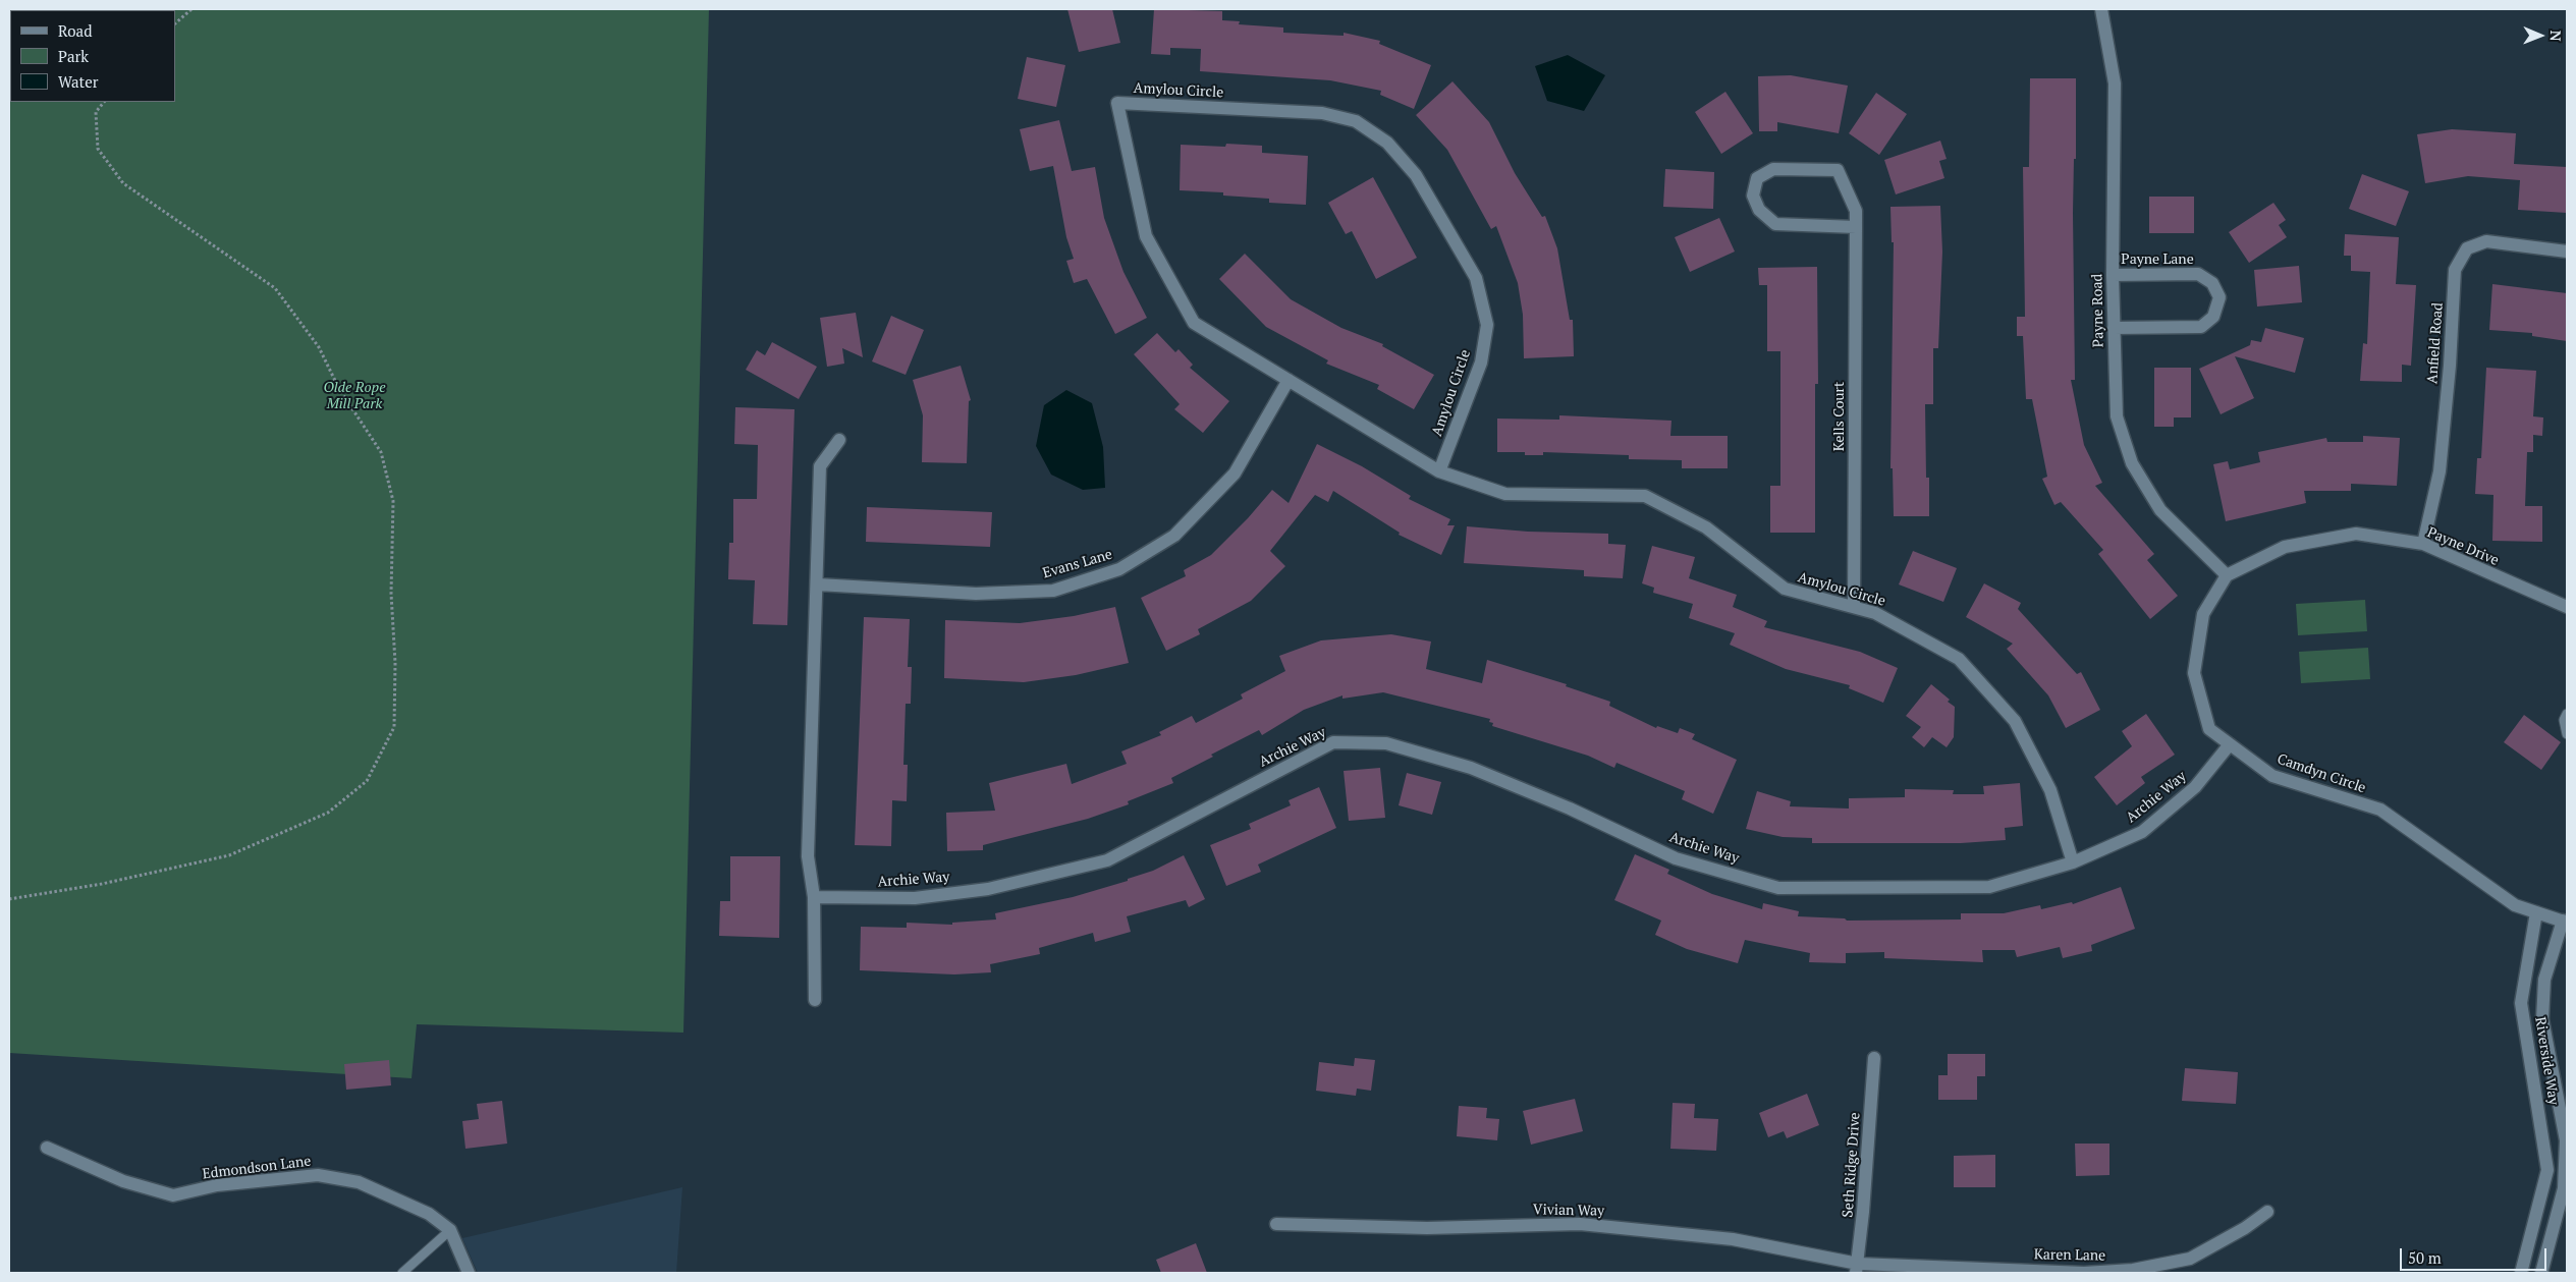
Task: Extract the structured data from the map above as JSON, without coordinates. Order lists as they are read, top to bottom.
{
  "streets": {
    "street": [
      "Amylou Circle",
      "Payne Lane",
      "Payne Road",
      "Anfield Road",
      "Kells Court",
      "Payne Drive",
      "Evans Lane",
      "Archie Way",
      "Camdyn Circle",
      "Riverside Way",
      "Seth Ridge Drive",
      "Edmondson Lane",
      "Vivian Way",
      "Karen Lane"
    ]
  },
  "crossings": [
    ["Amylou Circle", "Kells Court"],
    ["Amylou Circle", "Evans Lane"],
    ["Amylou Circle", "Archie Way"],
    ["Payne Lane", "Payne Road"],
    ["Payne Road", "Payne Drive"],
    ["Payne Road", "Camdyn Circle"],
    ["Anfield Road", "Payne Drive"],
    ["Payne Drive", "Camdyn Circle"],
    ["Archie Way", "Camdyn Circle"],
    ["Camdyn Circle", "Riverside Way"],
    ["Seth Ridge Drive", "Vivian Way"],
    ["Seth Ridge Drive", "Karen Lane"],
    ["Vivian Way", "Karen Lane"]
  ],
  "parks": ["Olde Rope Mill Park"],
  "legend": ["Road", "Park", "Water"],
  "scale_bar": "50 m",
  "north": "right"
}
